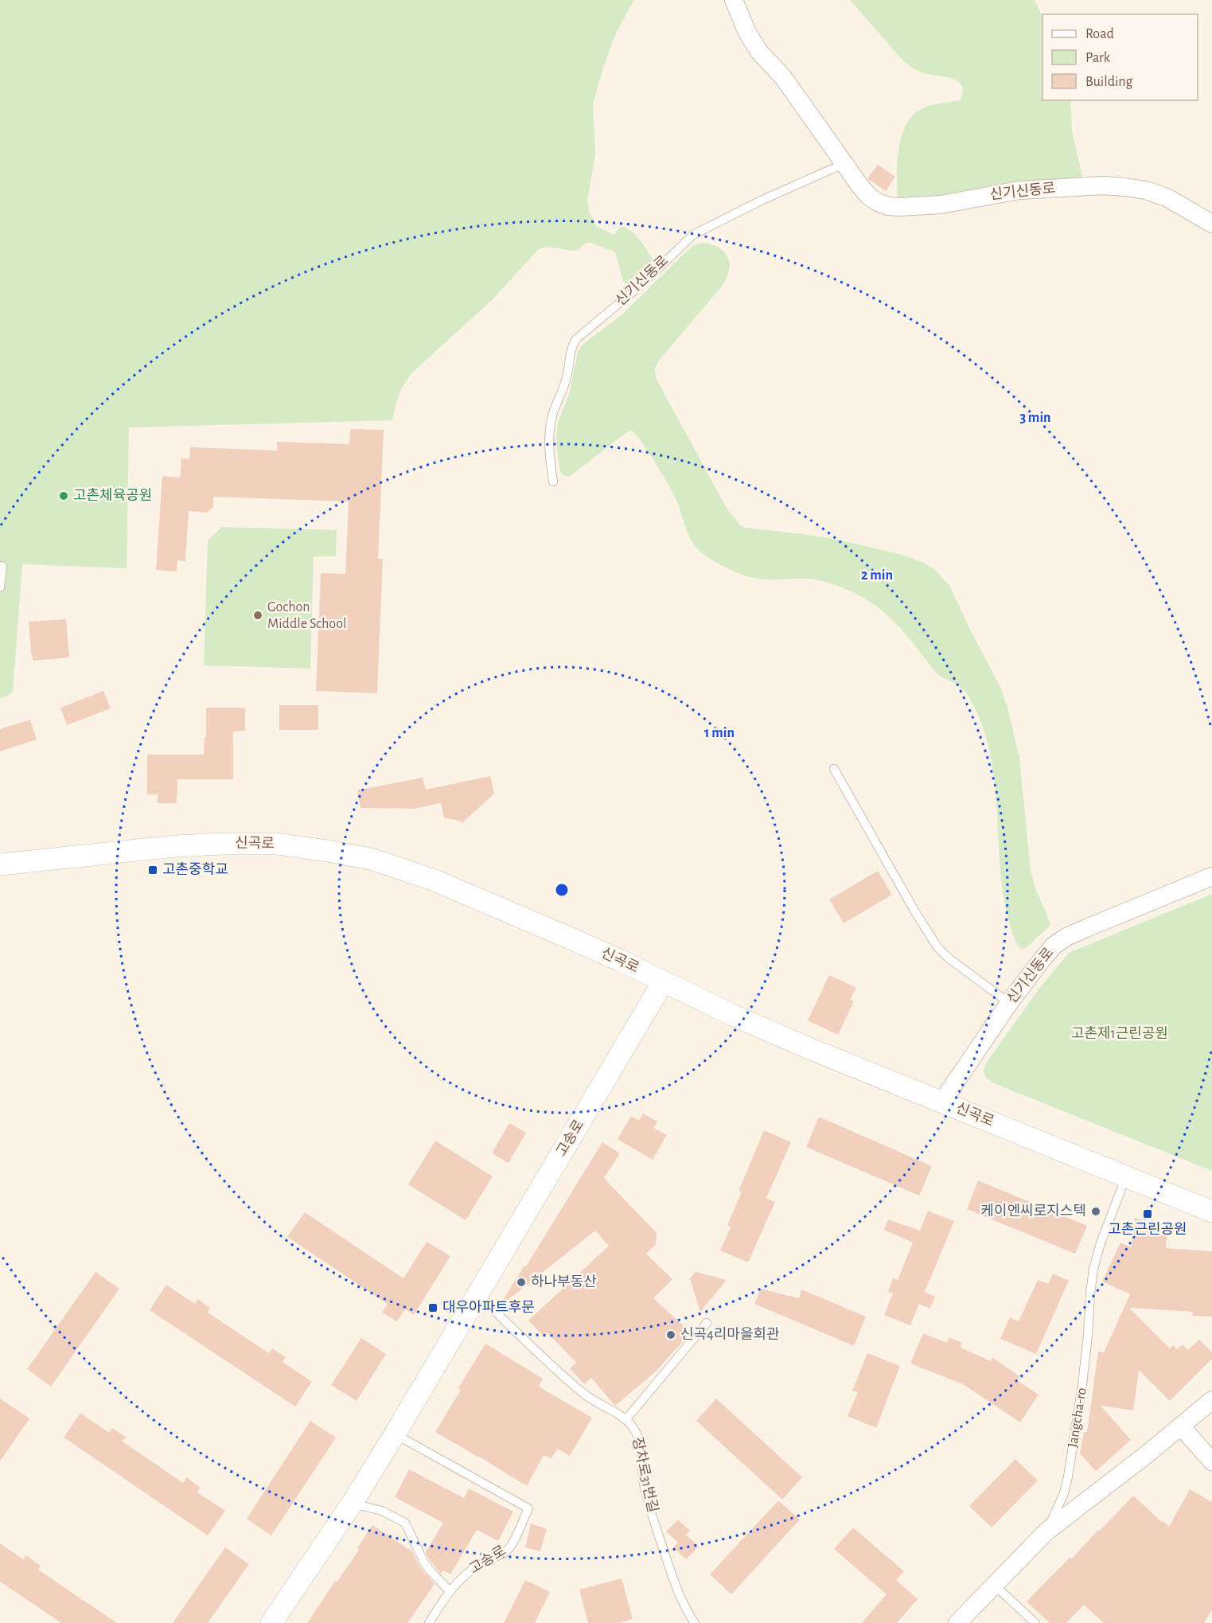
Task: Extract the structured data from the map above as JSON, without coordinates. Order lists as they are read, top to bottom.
{
  "streets": {
    "street": [
      "신기신동로",
      "신곡로",
      "고송로",
      "Jangcha-ro"
    ],
    "lane": ["장차로31번길"]
  },
  "crossings": [
    ["신기신동로", "신곡로"],
    ["신곡로", "고송로"],
    ["신곡로", "Jangcha-ro"]
  ],
  "parks": ["고촌제1근린공원"],
  "places": {
    "other": [
      "고촌체육공원",
      "Gochon Middle School",
      "케이엔씨로지스텍",
      "하나부동산",
      "신곡4리마을회관"
    ],
    "transit": ["고촌중학교", "고촌근린공원", "대우아파트후문"]
  },
  "legend": ["Road", "Park", "Building"],
  "rings": ["3 min", "2 min", "1 min"]
}
